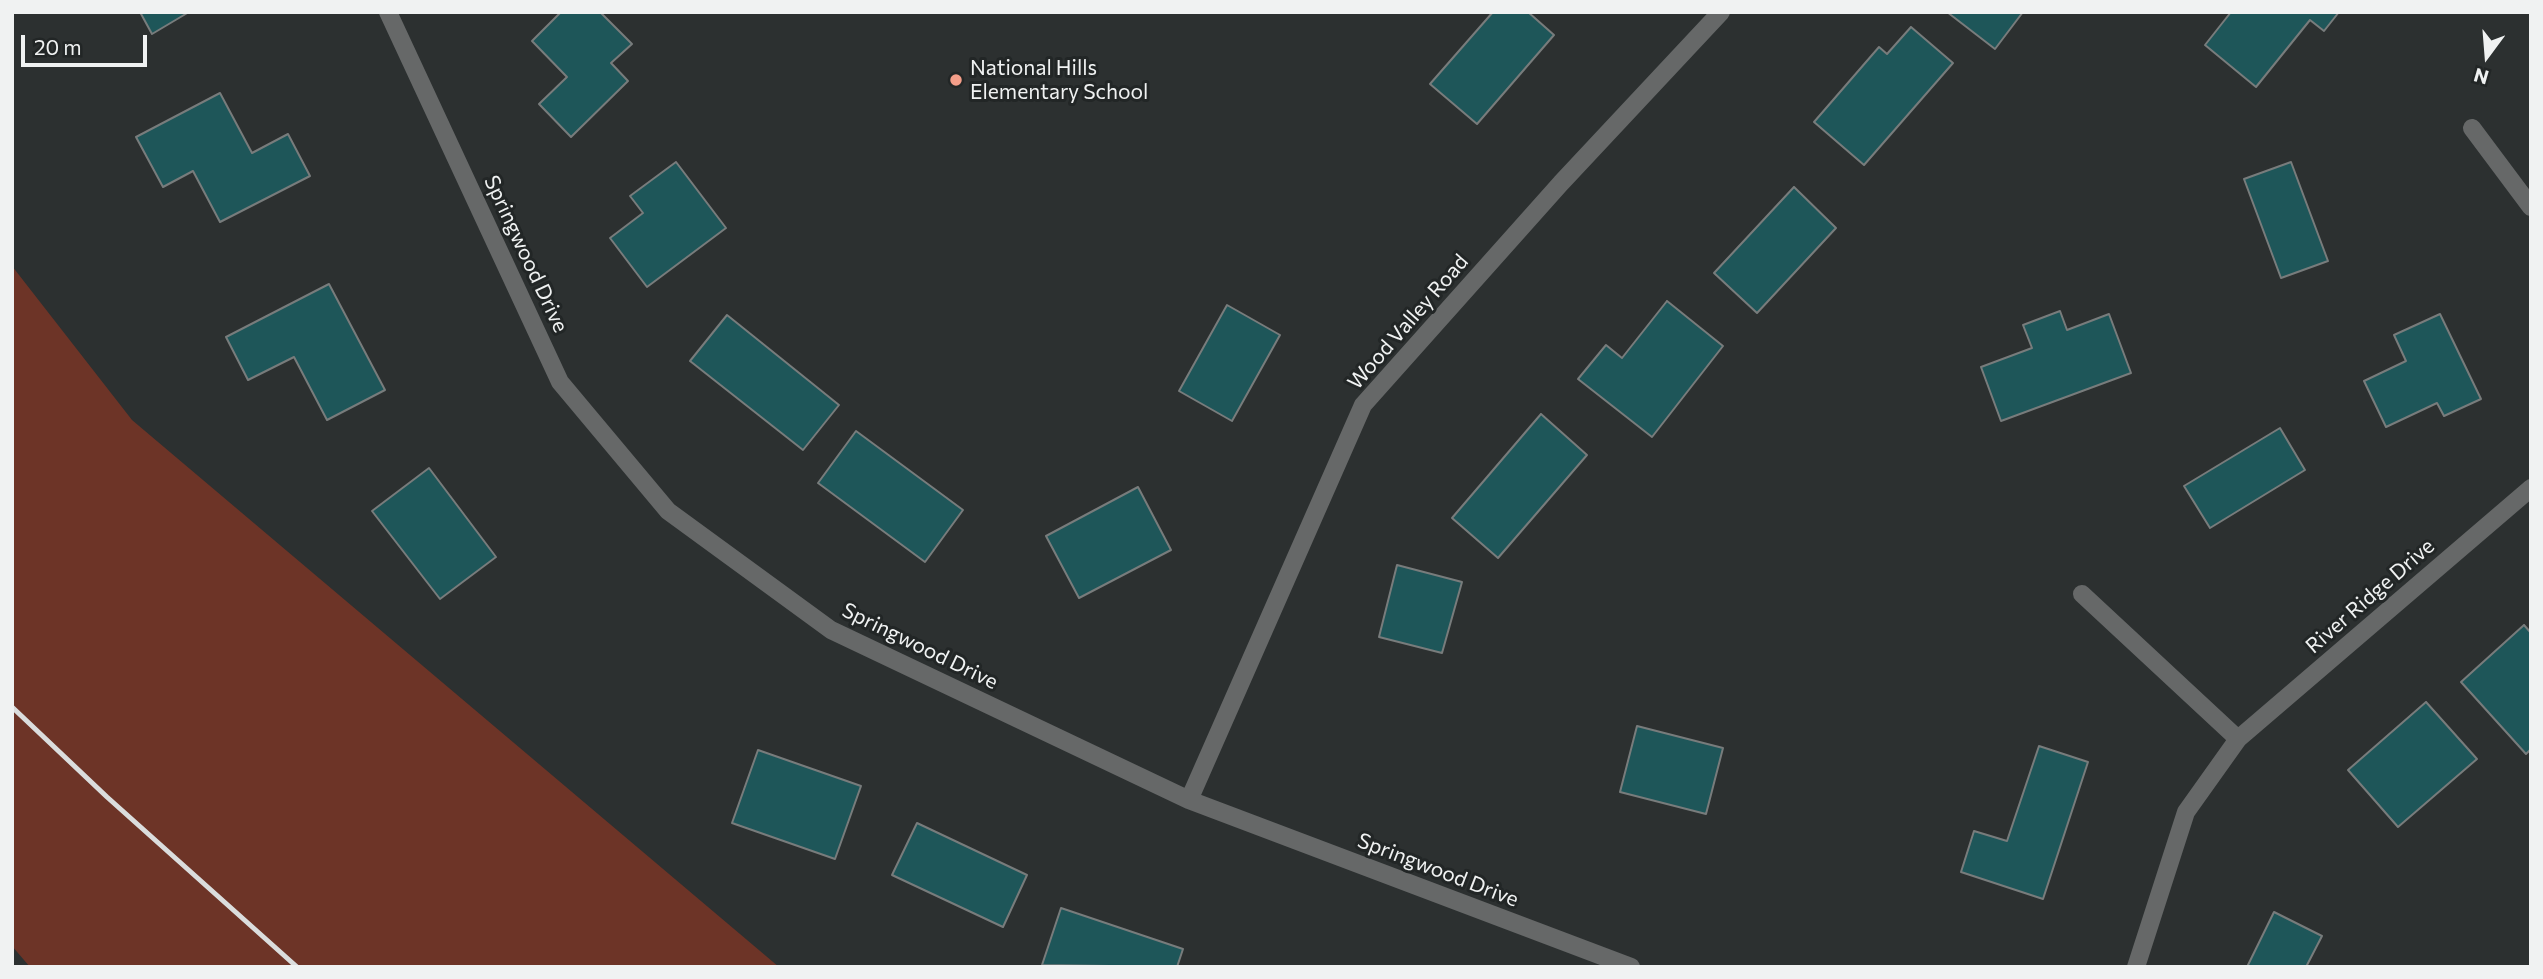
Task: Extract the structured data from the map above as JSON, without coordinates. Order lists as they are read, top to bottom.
{
  "streets": {
    "street": ["Springwood Drive", "Wood Valley Road", "River Ridge Drive"]
  },
  "crossings": [
    ["Springwood Drive", "Wood Valley Road"]
  ],
  "places": ["National Hills Elementary School"],
  "scale_bar": "20 m",
  "north": "bottom"
}
